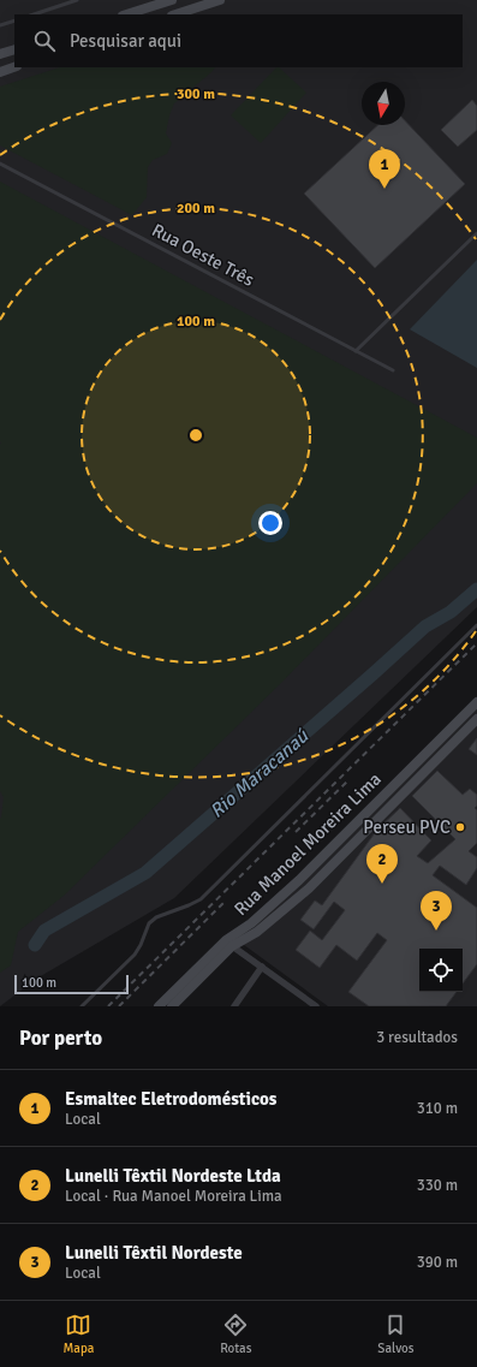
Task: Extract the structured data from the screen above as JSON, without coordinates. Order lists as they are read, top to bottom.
{
  "streets": {
    "street": ["Rua Manoel Moreira Lima"],
    "lane": ["Rua Oeste Três"]
  },
  "water": ["Rio Maracanaú"],
  "places": ["Perseu PVC"],
  "scale_bar": "100 m",
  "north": "bottom",
  "page": {
    "search": "Pesquisar aqui",
    "pins": ["1", "2", "3"],
    "scale": "100 m",
    "heading": ["Por perto", "3 resultados"],
    "list": [
      {
        "mark": "1",
        "name": "Esmaltec Eletrodomésticos",
        "note": "Local",
        "value": "310 m"
      },
      {
        "mark": "2",
        "name": "Lunelli Têxtil Nordeste Ltda",
        "note": "Local · Rua Manoel Moreira Lima",
        "value": "330 m"
      },
      {
        "mark": "3",
        "name": "Lunelli Têxtil Nordeste",
        "note": "Local",
        "value": "390 m"
      }
    ],
    "nav": ["Mapa", "Rotas", "Salvos"]
  },
  "rings": ["300 m", "200 m", "100 m"]
}
